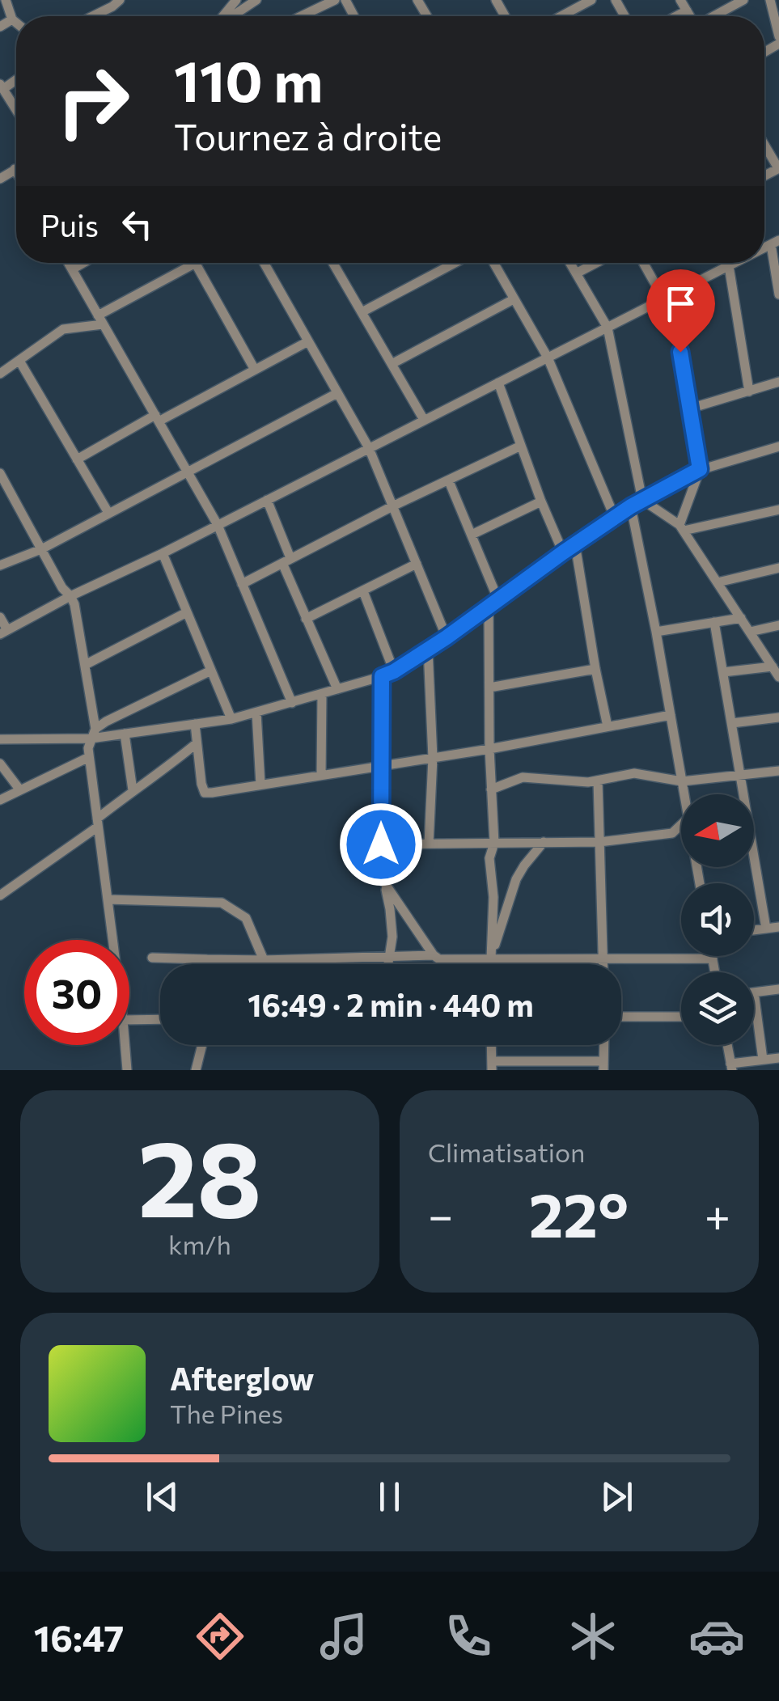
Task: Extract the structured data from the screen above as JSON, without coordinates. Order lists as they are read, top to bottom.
{
  "north": "left",
  "page": {
    "turn": ["110 m", "Tournez à droite"],
    "then": "Puis",
    "limit": "30",
    "trip": "16:49 · 2 min · 440 m",
    "tile": [
      ["28", "km/h"],
      "Climatisation"
    ],
    "heat": ["−", "22°", "+"],
    "song": ["Afterglow", "The Pines"],
    "tabs": "16:47"
  }
}
